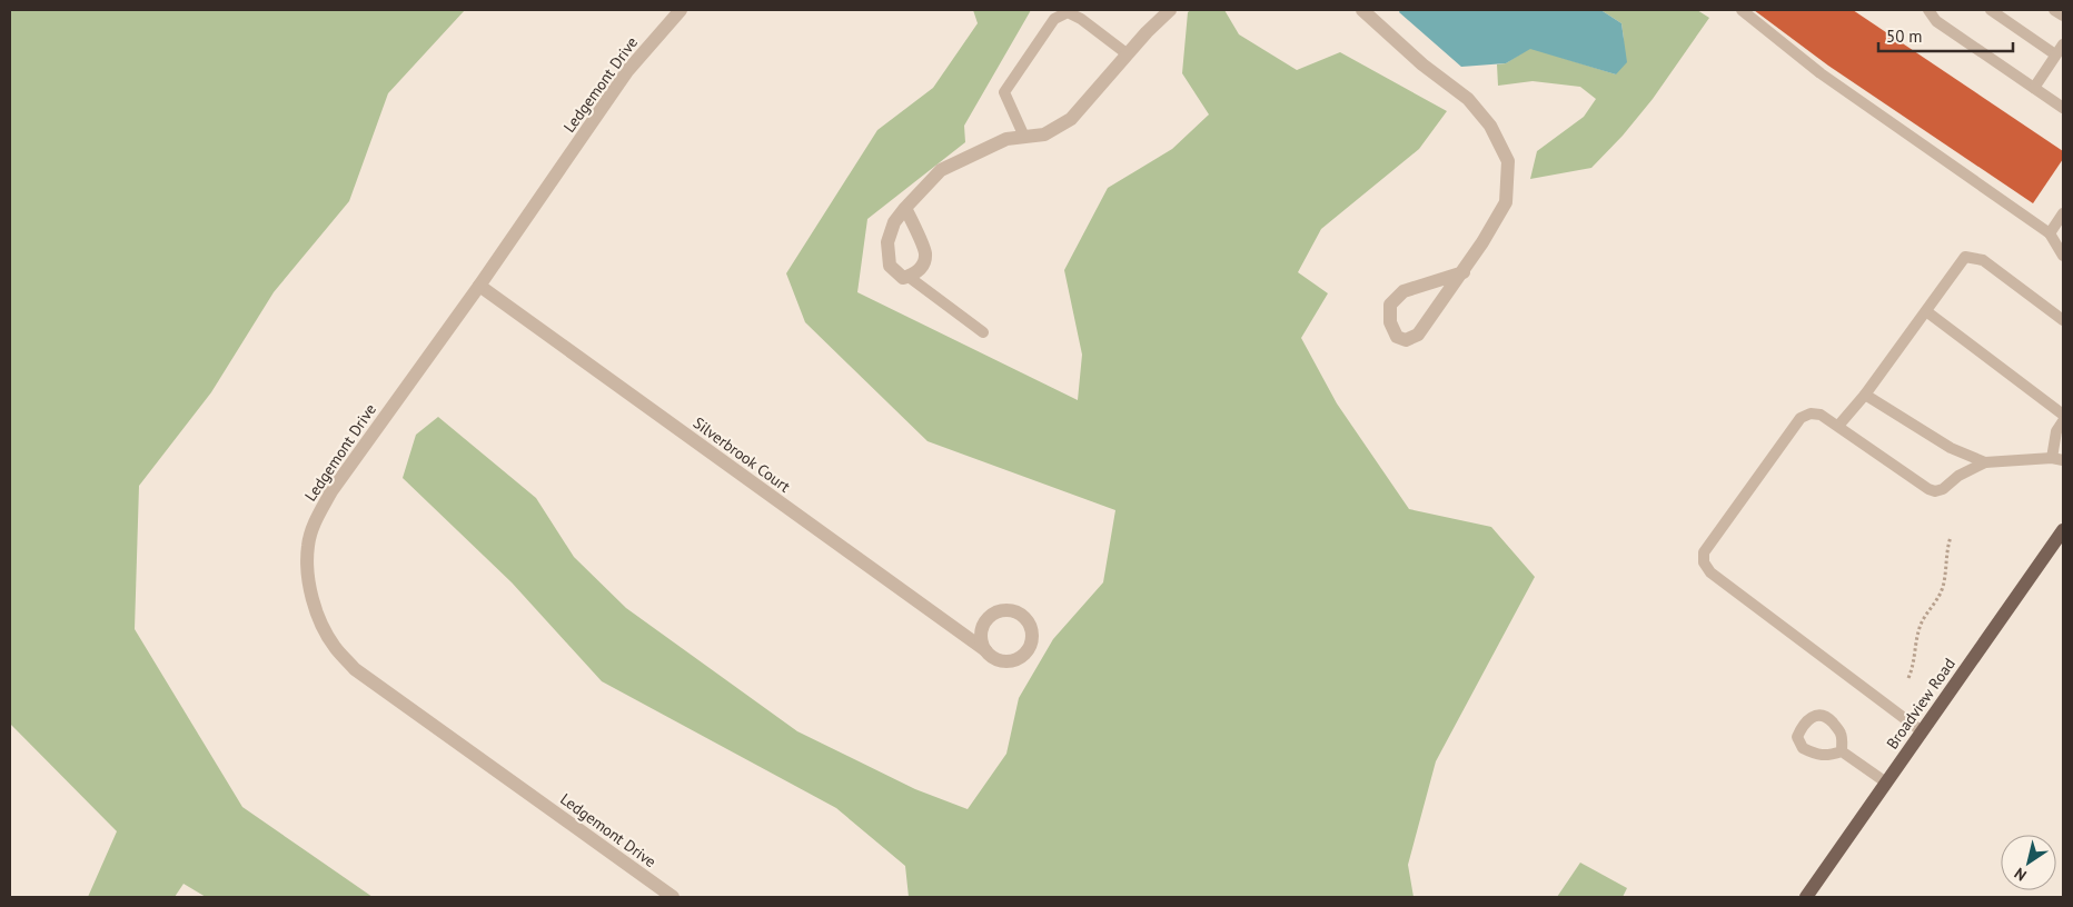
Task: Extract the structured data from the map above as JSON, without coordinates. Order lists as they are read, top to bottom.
{
  "streets": {
    "main road": ["Broadview Road"],
    "street": ["Ledgemont Drive", "Silverbrook Court"]
  },
  "crossings": [
    ["Ledgemont Drive", "Silverbrook Court"]
  ],
  "scale_bar": "50 m",
  "north": "bottom left"
}
